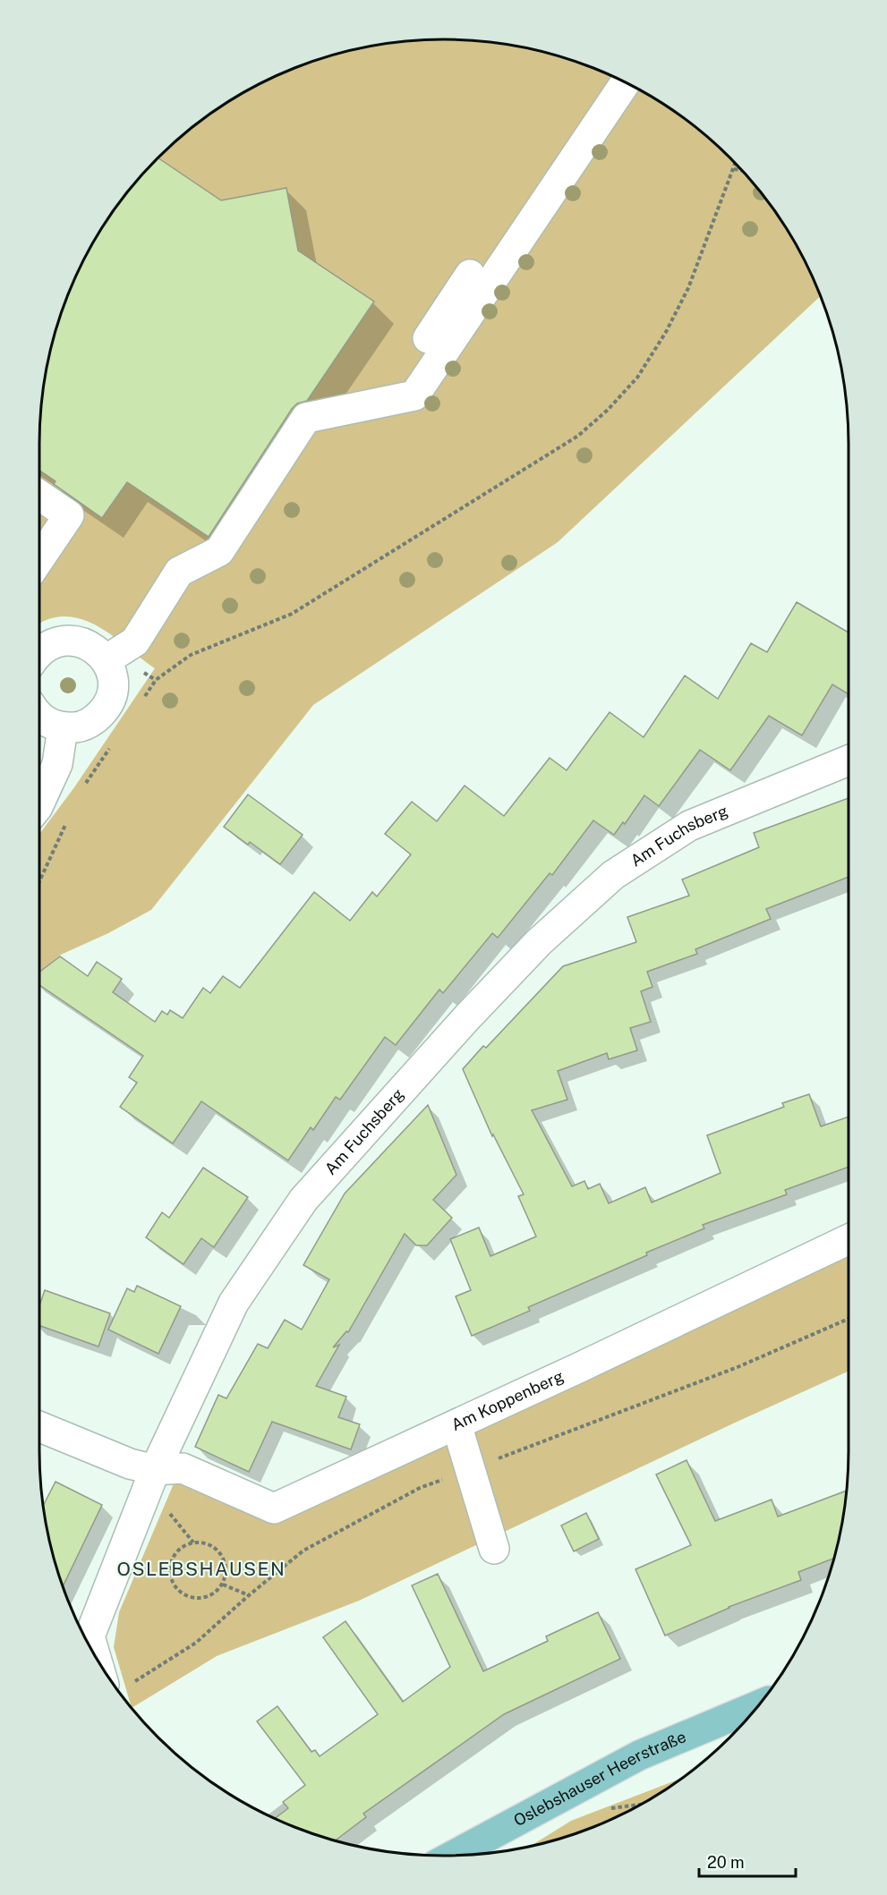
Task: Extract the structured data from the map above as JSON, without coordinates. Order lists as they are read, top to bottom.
{
  "streets": {
    "main road": ["Oslebshauser Heerstraße"],
    "street": ["Am Fuchsberg", "Am Koppenberg"]
  },
  "crossings": [
    ["Am Fuchsberg", "Am Koppenberg"]
  ],
  "districts": ["OSLEBSHAUSEN"],
  "scale_bar": "20 m"
}
